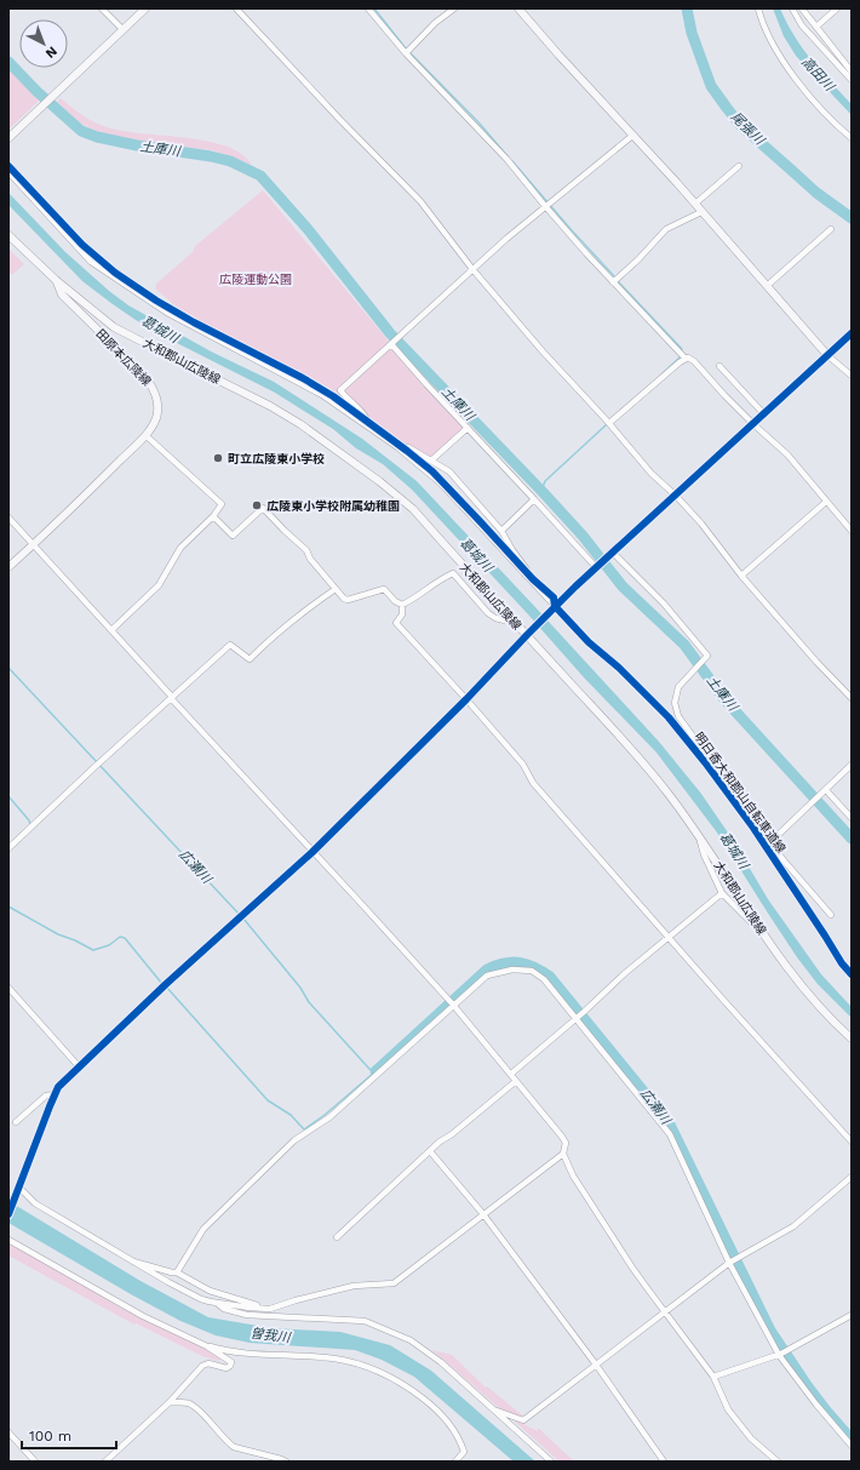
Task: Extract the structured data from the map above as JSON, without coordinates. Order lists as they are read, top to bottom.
{
  "streets": {
    "main road": ["田原本広陵線", "大和郡山広陵線"],
    "cycle path": ["明日香大和郡山自転車道線"]
  },
  "crossings": [
    ["田原本広陵線", "大和郡山広陵線"]
  ],
  "water": [
    "高田川",
    "尾張川",
    "土庫川",
    "葛城川",
    "広瀬川",
    "曽我川"
  ],
  "parks": ["広陵運動公園"],
  "places": ["町立広陵東小学校", "広陵東小学校附属幼稚園"],
  "scale_bar": "100 m",
  "north": "bottom right"
}
